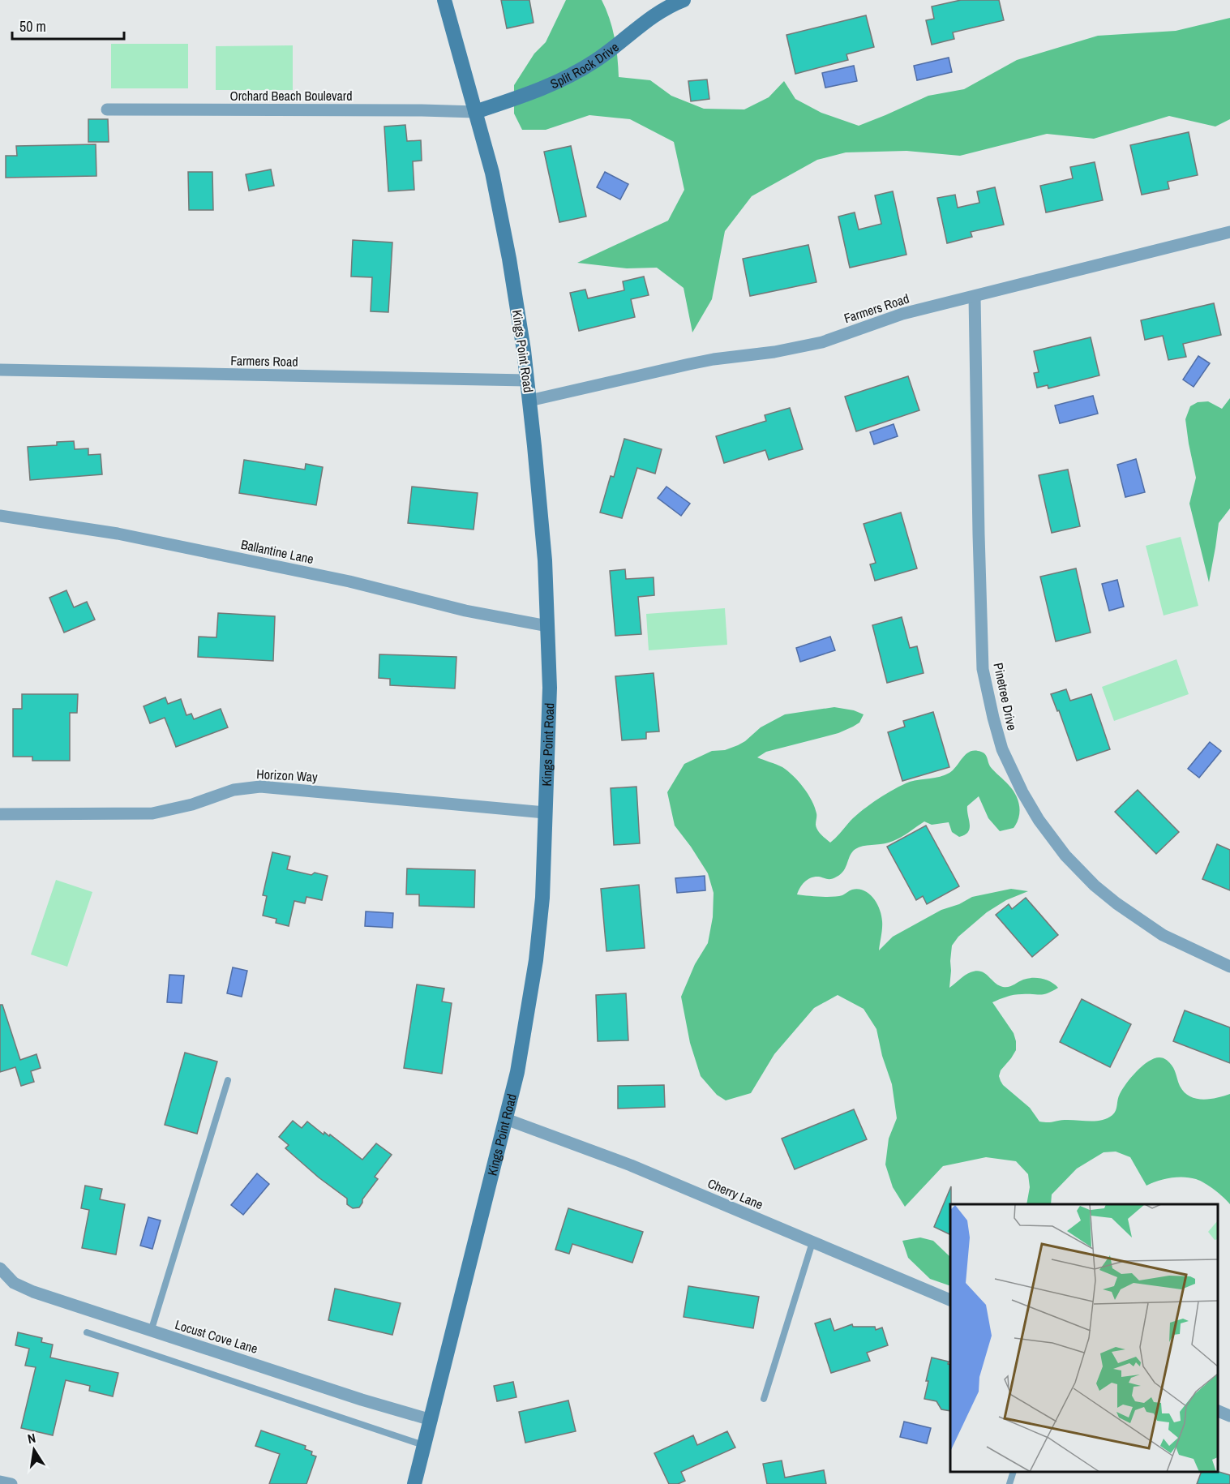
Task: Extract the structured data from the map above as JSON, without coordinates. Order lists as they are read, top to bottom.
{
  "streets": {
    "main road": ["Split Rock Drive", "Kings Point Road"],
    "street": [
      "Orchard Beach Boulevard",
      "Farmers Road",
      "Ballantine Lane",
      "Pinetree Drive",
      "Horizon Way",
      "Cherry Lane",
      "Locust Cove Lane"
    ]
  },
  "crossings": [
    ["Split Rock Drive", "Orchard Beach Boulevard"],
    ["Split Rock Drive", "Kings Point Road"],
    ["Orchard Beach Boulevard", "Kings Point Road"],
    ["Farmers Road", "Kings Point Road"],
    ["Farmers Road", "Pinetree Drive"],
    ["Kings Point Road", "Ballantine Lane"],
    ["Kings Point Road", "Horizon Way"],
    ["Kings Point Road", "Cherry Lane"],
    ["Kings Point Road", "Locust Cove Lane"]
  ],
  "scale_bar": "50 m",
  "north": "top"
}
